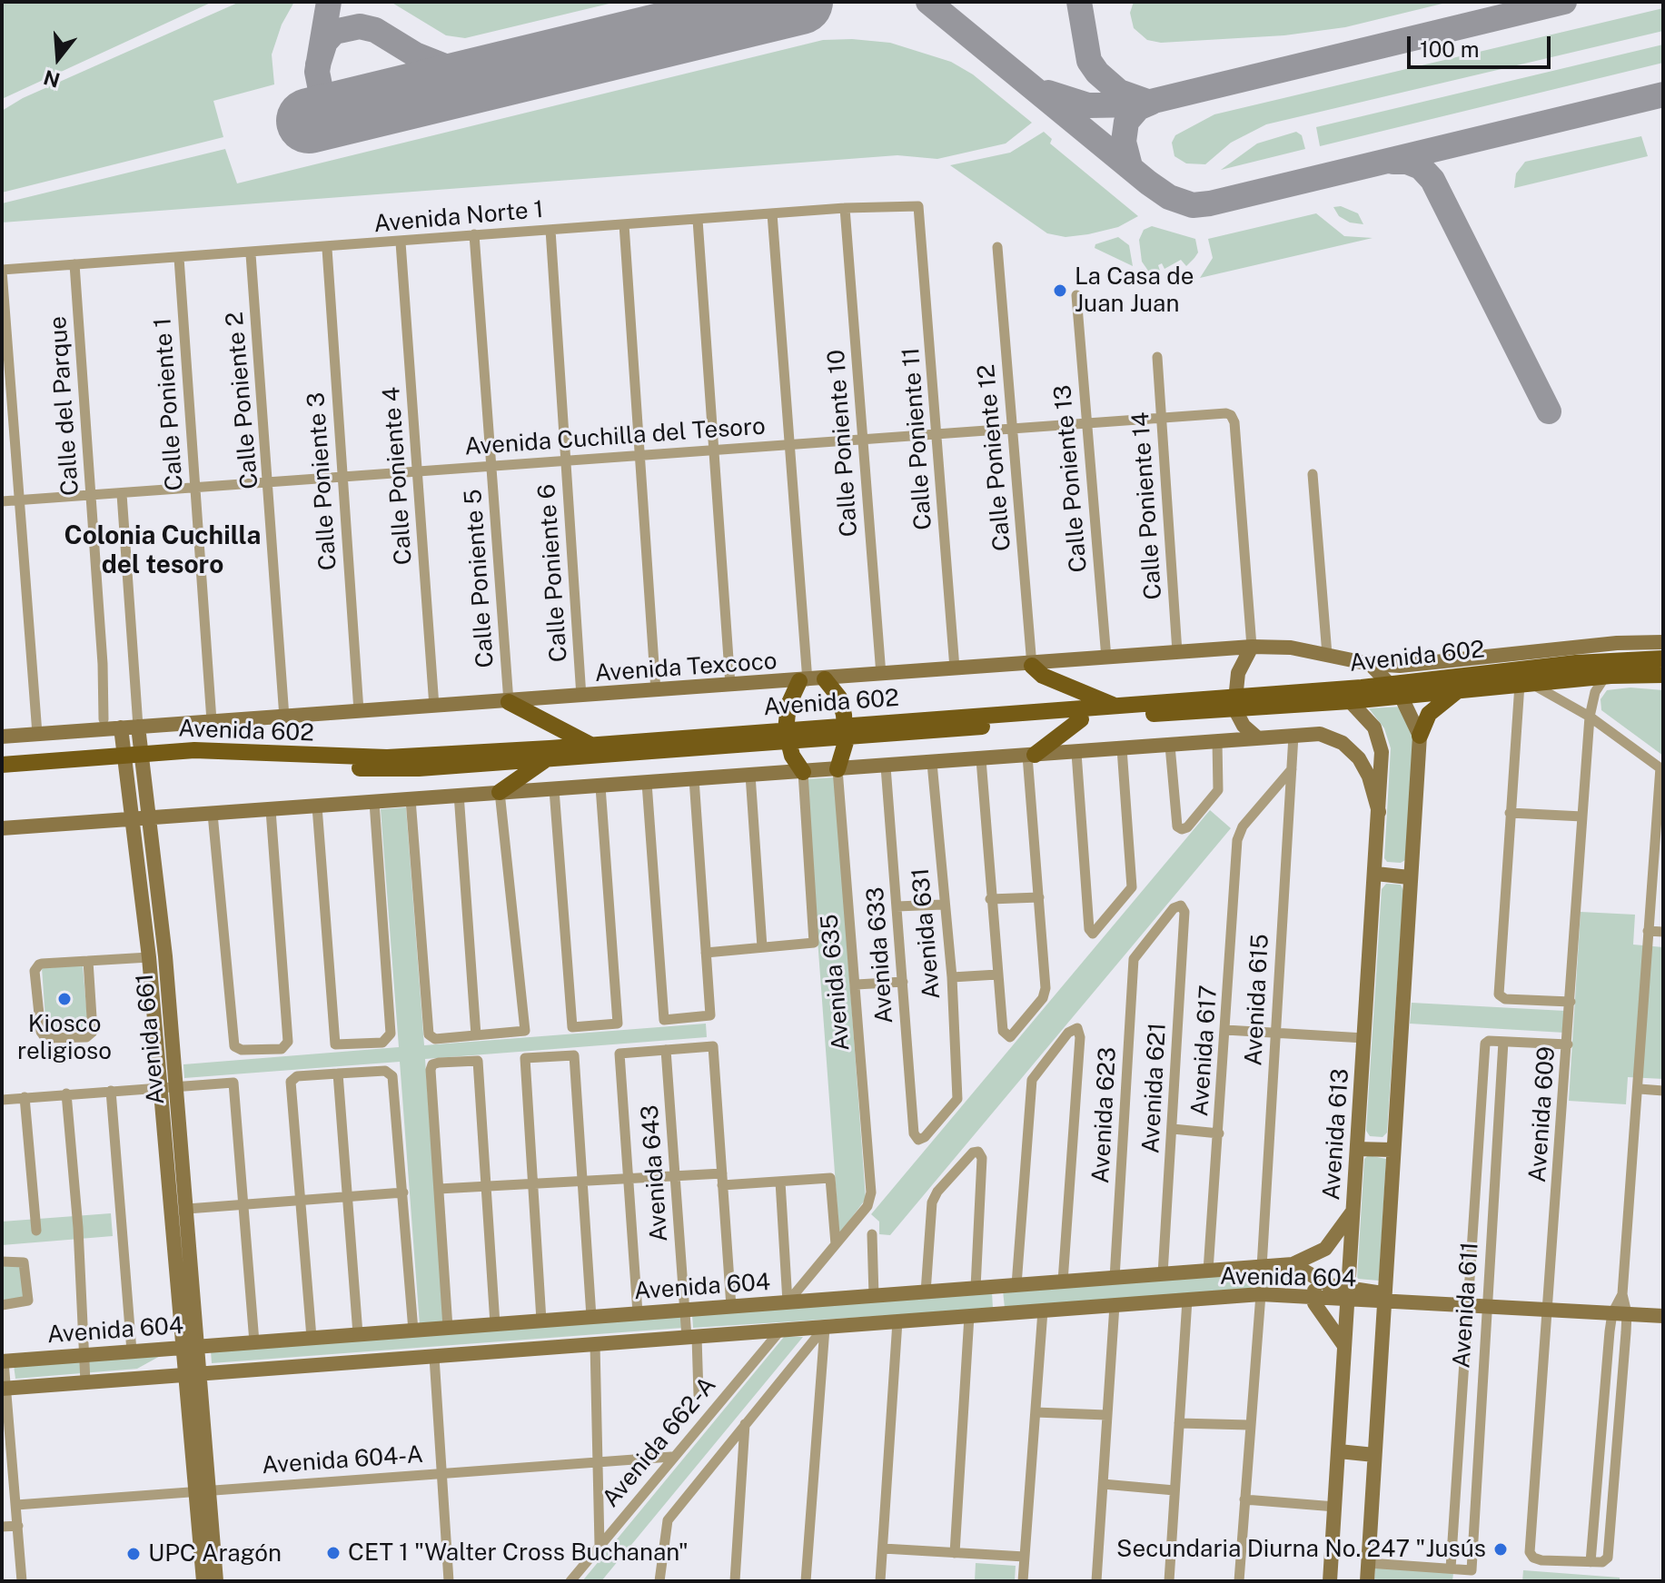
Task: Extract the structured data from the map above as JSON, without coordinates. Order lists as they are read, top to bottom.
{
  "streets": {
    "main road": ["Avenida 602"],
    "street": [
      "Avenida Norte 1",
      "Calle Poniente 2",
      "Calle Poniente 1",
      "Calle del Parque",
      "Avenida Cuchilla del Tesoro",
      "Calle Poniente 11",
      "Calle Poniente 10",
      "Calle Poniente 12",
      "Calle Poniente 4",
      "Calle Poniente 13",
      "Calle Poniente 3",
      "Calle Poniente 14",
      "Calle Poniente 6",
      "Calle Poniente 5",
      "Avenida Texcoco",
      "Avenida 631",
      "Avenida 633",
      "Avenida 635",
      "Avenida 615",
      "Avenida 661",
      "Avenida 617",
      "Avenida 621",
      "Avenida 609",
      "Avenida 623",
      "Avenida 613",
      "Avenida 643",
      "Avenida 604",
      "Avenida 611",
      "Avenida 662-A",
      "Avenida 604-A"
    ]
  },
  "crossings": [
    ["Avenida Norte 1", "Calle Poniente 2"],
    ["Avenida Norte 1", "Calle Poniente 1"],
    ["Avenida Norte 1", "Calle del Parque"],
    ["Avenida Norte 1", "Calle Poniente 11"],
    ["Avenida Norte 1", "Calle Poniente 10"],
    ["Avenida Norte 1", "Calle Poniente 4"],
    ["Avenida Norte 1", "Calle Poniente 3"],
    ["Avenida Norte 1", "Calle Poniente 6"],
    ["Avenida Norte 1", "Calle Poniente 5"],
    ["Calle Poniente 2", "Avenida Cuchilla del Tesoro"],
    ["Calle Poniente 2", "Avenida Texcoco"],
    ["Calle Poniente 1", "Avenida Cuchilla del Tesoro"],
    ["Calle Poniente 1", "Avenida Texcoco"],
    ["Calle del Parque", "Avenida Cuchilla del Tesoro"],
    ["Avenida Cuchilla del Tesoro", "Calle Poniente 11"],
    ["Avenida Cuchilla del Tesoro", "Calle Poniente 10"],
    ["Avenida Cuchilla del Tesoro", "Calle Poniente 12"],
    ["Avenida Cuchilla del Tesoro", "Calle Poniente 4"],
    ["Avenida Cuchilla del Tesoro", "Calle Poniente 13"],
    ["Avenida Cuchilla del Tesoro", "Calle Poniente 3"],
    ["Avenida Cuchilla del Tesoro", "Calle Poniente 14"],
    ["Avenida Cuchilla del Tesoro", "Calle Poniente 6"],
    ["Avenida Cuchilla del Tesoro", "Calle Poniente 5"],
    ["Avenida Cuchilla del Tesoro", "Avenida Texcoco"],
    ["Avenida Cuchilla del Tesoro", "Avenida 661"],
    ["Calle Poniente 11", "Avenida Texcoco"],
    ["Calle Poniente 10", "Avenida Texcoco"],
    ["Calle Poniente 12", "Avenida Texcoco"],
    ["Calle Poniente 4", "Avenida Texcoco"],
    ["Calle Poniente 13", "Avenida Texcoco"],
    ["Calle Poniente 3", "Avenida Texcoco"],
    ["Calle Poniente 14", "Avenida Texcoco"],
    ["Calle Poniente 6", "Avenida Texcoco"],
    ["Calle Poniente 5", "Avenida Texcoco"],
    ["Avenida 602", "Avenida 661"],
    ["Avenida 602", "Avenida 609"],
    ["Avenida 602", "Avenida 613"],
    ["Avenida Texcoco", "Avenida 661"],
    ["Avenida 631", "Avenida 633"],
    ["Avenida 615", "Avenida 617"],
    ["Avenida 615", "Avenida 604"],
    ["Avenida 661", "Avenida 604"],
    ["Avenida 661", "Avenida 604-A"],
    ["Avenida 617", "Avenida 604"],
    ["Avenida 621", "Avenida 623"],
    ["Avenida 621", "Avenida 604"],
    ["Avenida 609", "Avenida 604"],
    ["Avenida 623", "Avenida 604"],
    ["Avenida 613", "Avenida 604"],
    ["Avenida 643", "Avenida 604"],
    ["Avenida 604", "Avenida 611"],
    ["Avenida 604", "Avenida 662-A"],
    ["Avenida 662-A", "Avenida 604-A"]
  ],
  "districts": ["Colonia Cuchilla del tesoro"],
  "places": [
    "La Casa de Juan Juan",
    "Kiosco religioso",
    "Secundaria Diurna No. 247 \"Jusús",
    "CET 1 \"Walter Cross Buchanan\"",
    "UPC Aragón"
  ],
  "scale_bar": "100 m",
  "north": "bottom"
}
